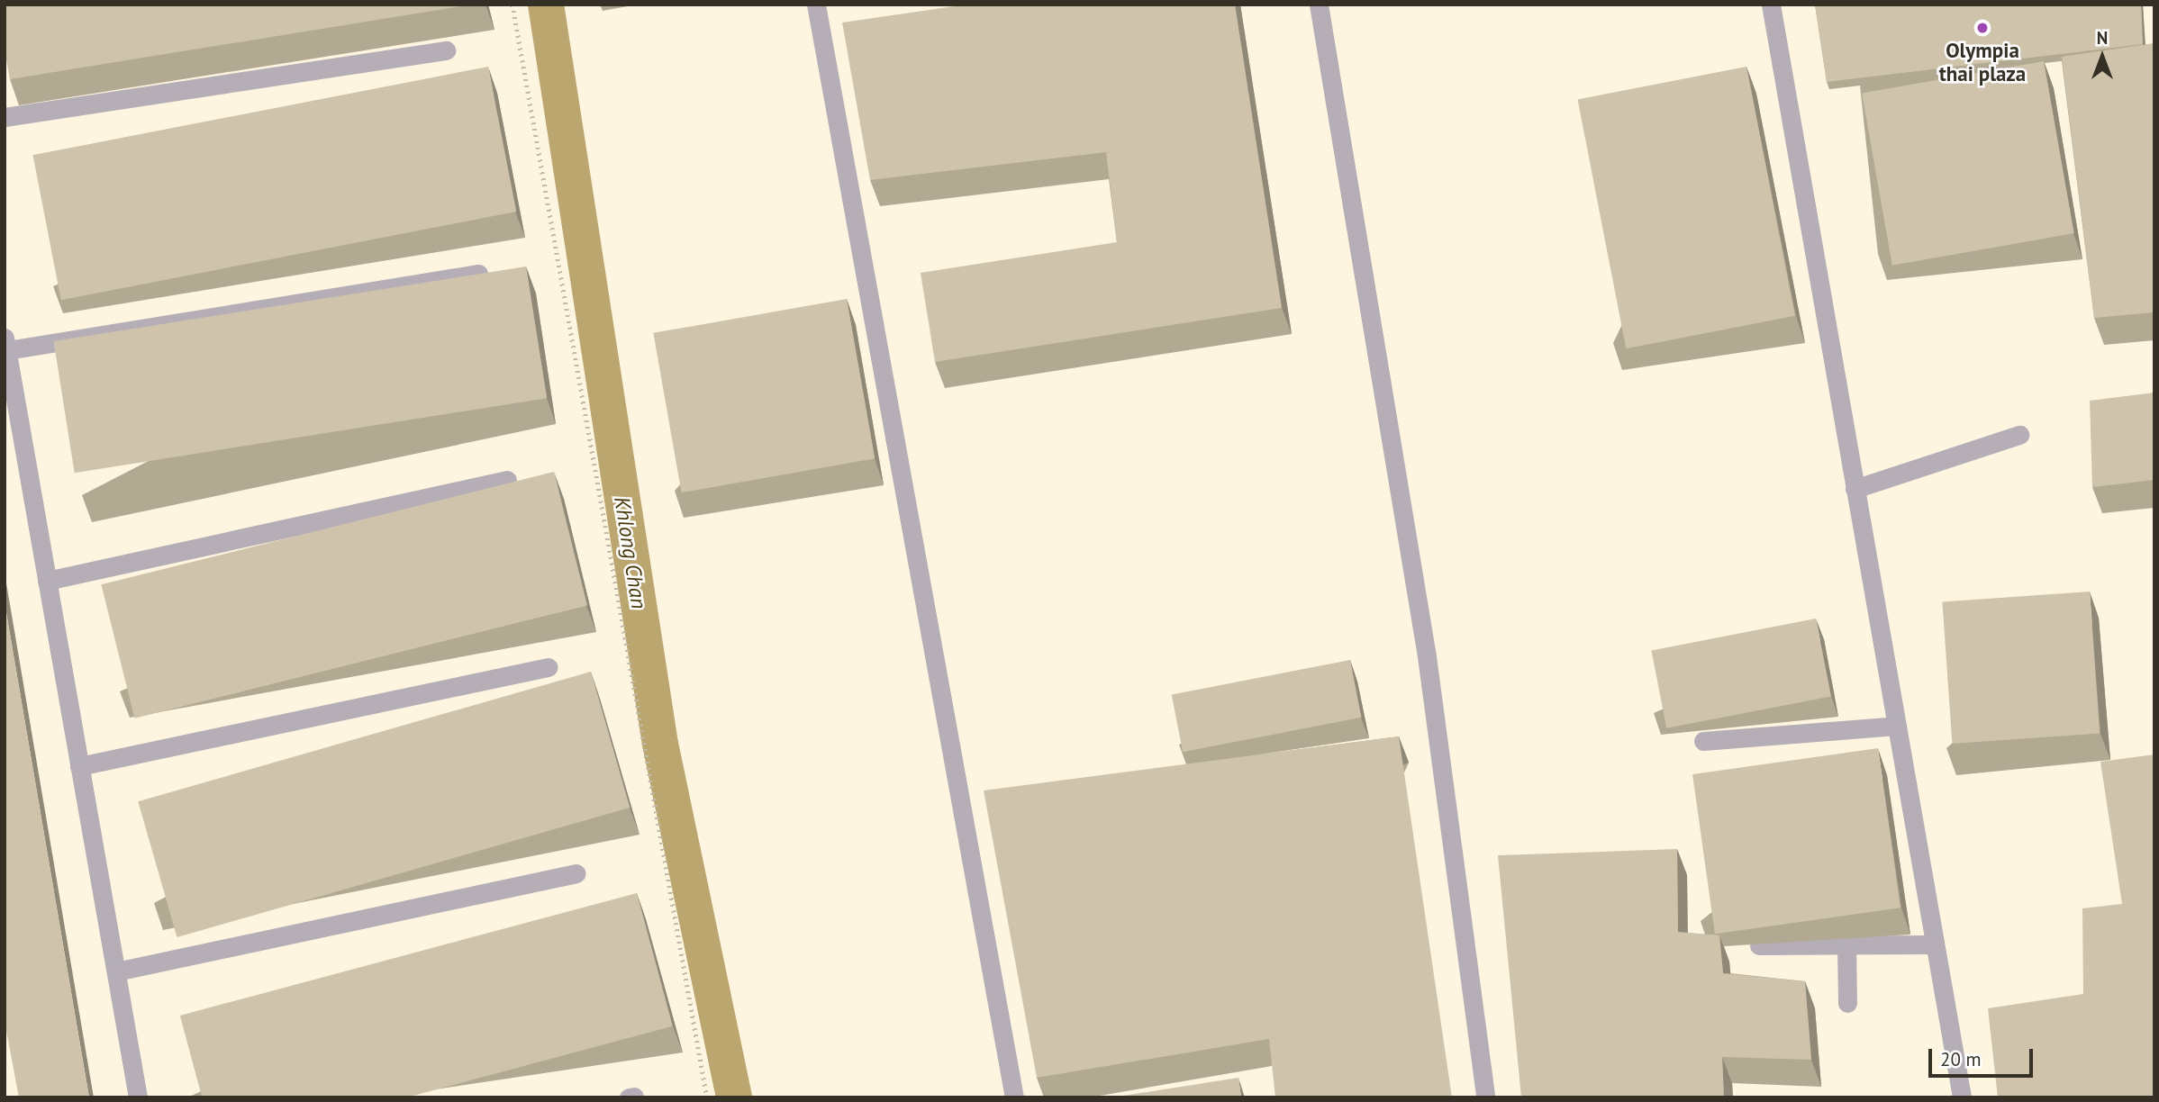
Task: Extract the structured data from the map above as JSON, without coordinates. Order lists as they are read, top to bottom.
{
  "water": ["Khlong Chan"],
  "places": ["Olympia thai plaza"],
  "scale_bar": "20 m",
  "north": "top"
}
